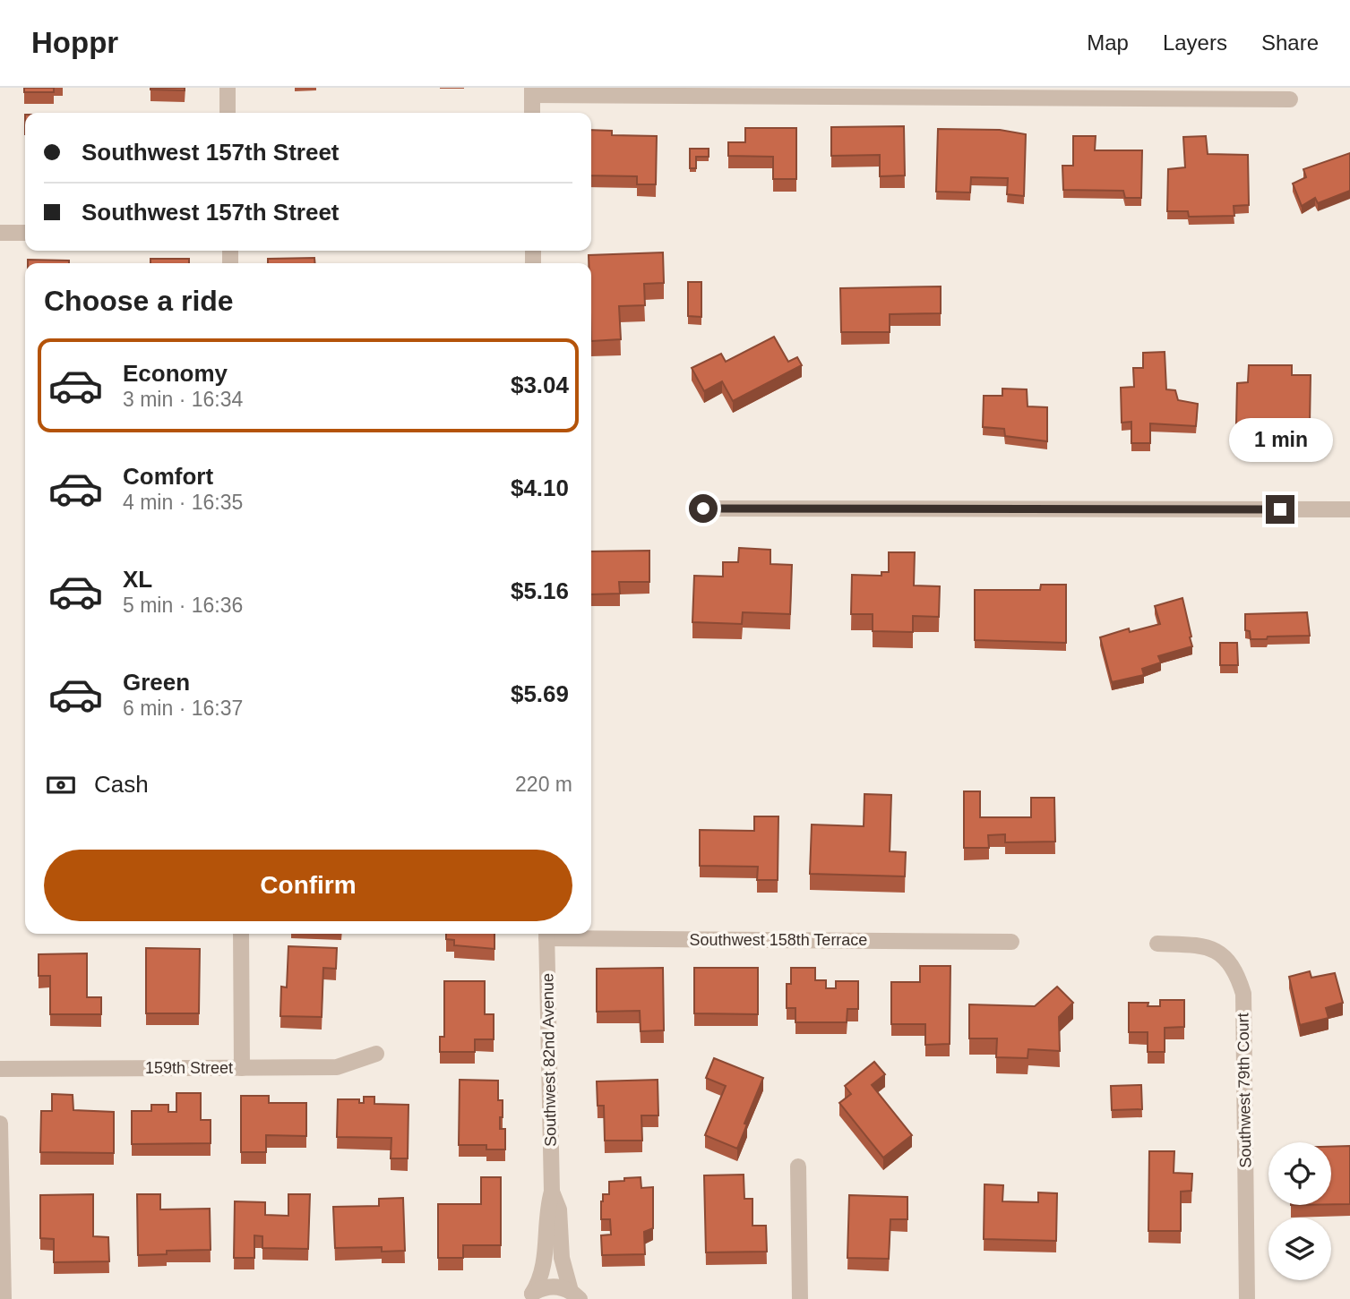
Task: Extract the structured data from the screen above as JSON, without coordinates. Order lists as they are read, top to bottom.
{
  "streets": {
    "street": [
      "Southwest 158th Terrace",
      "Southwest 82nd Avenue",
      "159th Street",
      "Southwest 79th Court"
    ]
  },
  "crossings": [
    ["Southwest 158th Terrace", "Southwest 82nd Avenue"]
  ],
  "page": {
    "header": "Hoppr",
    "nav": ["Map", "Layers", "Share"],
    "banner": ["Southwest 157th Street", "Southwest 157th Street"],
    "heading": "Choose a ride",
    "list": [
      {
        "name": "Economy",
        "note": "3 min · 16:34",
        "value": "$3.04"
      },
      {
        "name": "Comfort",
        "note": "4 min · 16:35",
        "value": "$4.10"
      },
      {
        "name": "XL",
        "note": "5 min · 16:36",
        "value": "$5.16"
      },
      {
        "name": "Green",
        "note": "6 min · 16:37",
        "value": "$5.69"
      }
    ],
    "bubble": "1 min",
    "pay": ["Cash", "220 m"],
    "buttons": "Confirm"
  }
}
